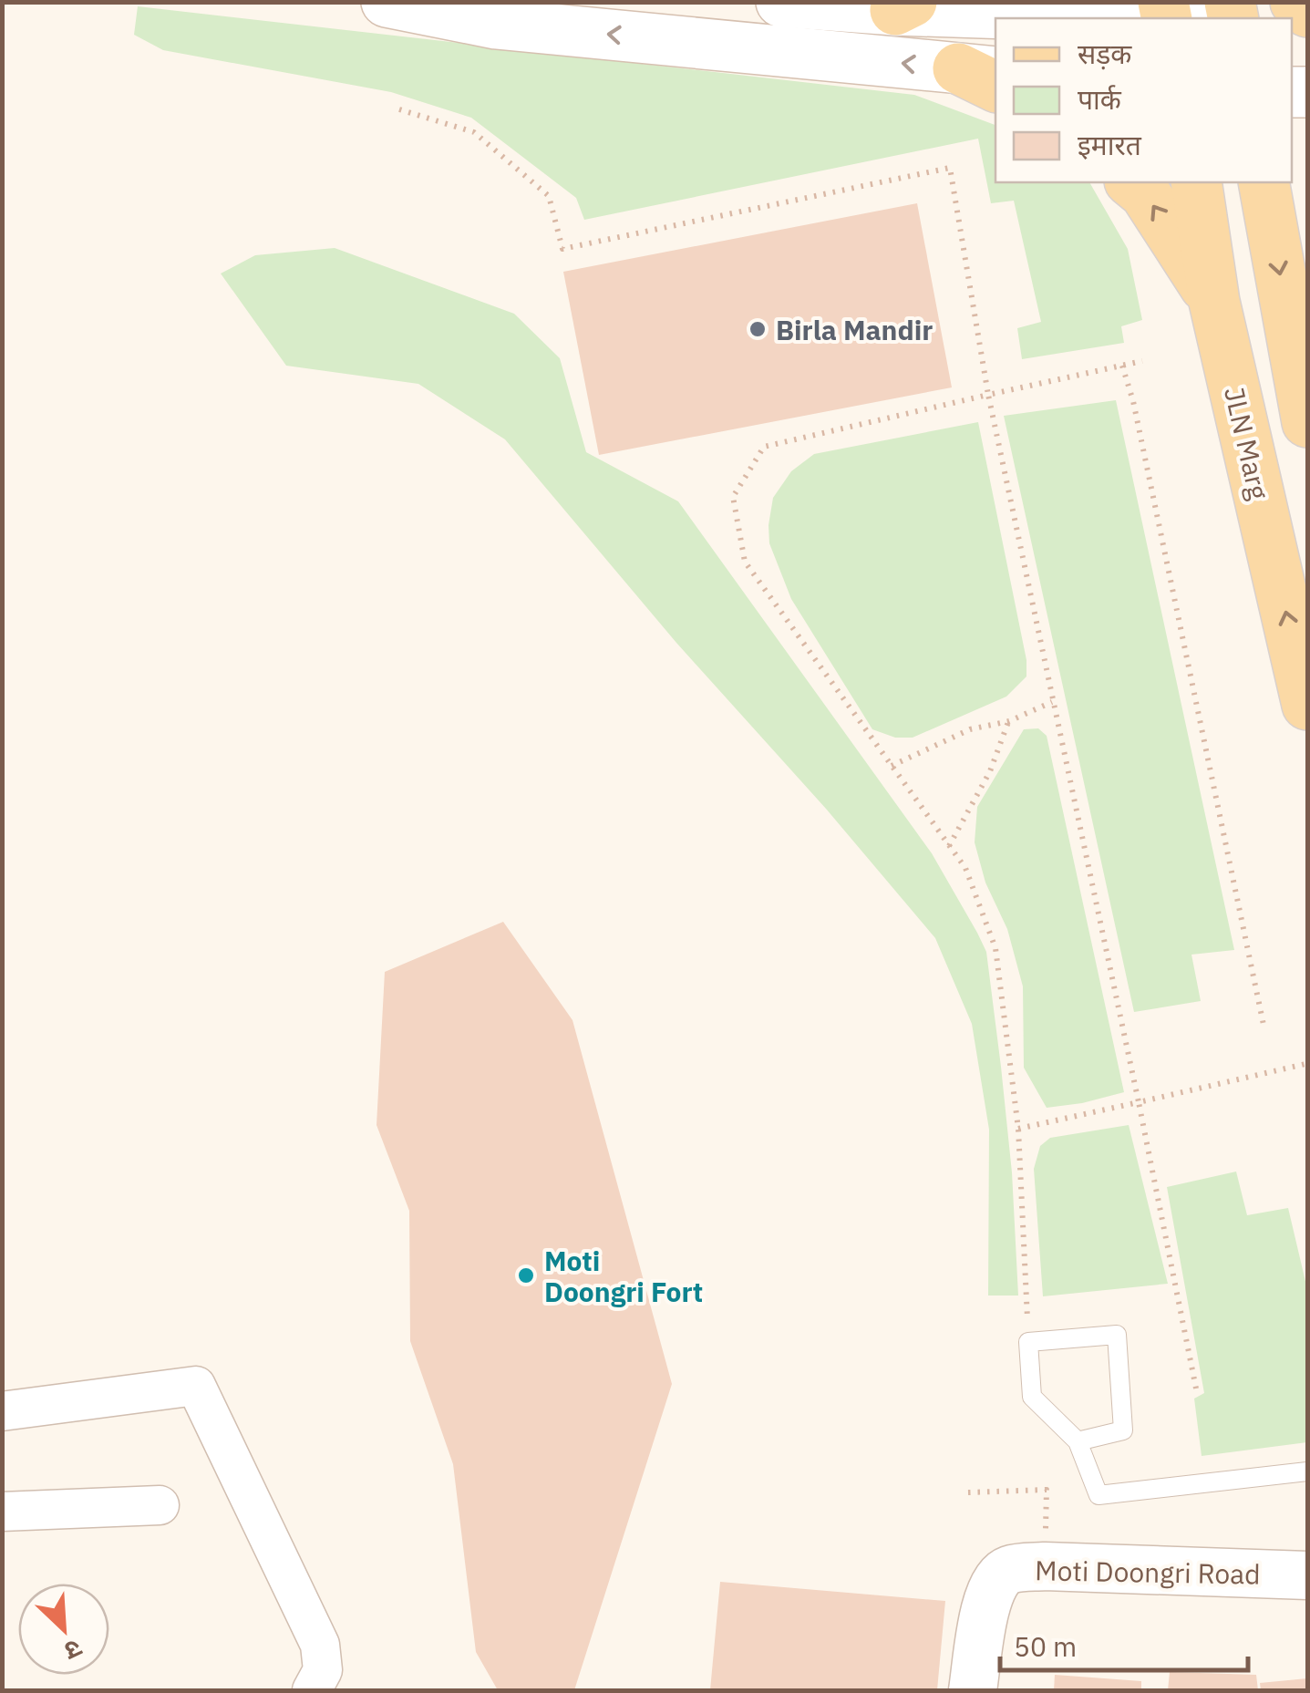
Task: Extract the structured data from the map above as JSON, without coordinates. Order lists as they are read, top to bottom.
{
  "streets": {
    "main road": ["JLN Marg"],
    "street": ["Moti Doongri Road"]
  },
  "places": ["Birla Mandir", "Moti Doongri Fort"],
  "legend": ["सड़क", "पार्क", "इमारत"],
  "scale_bar": "50 m",
  "north": "bottom right"
}
